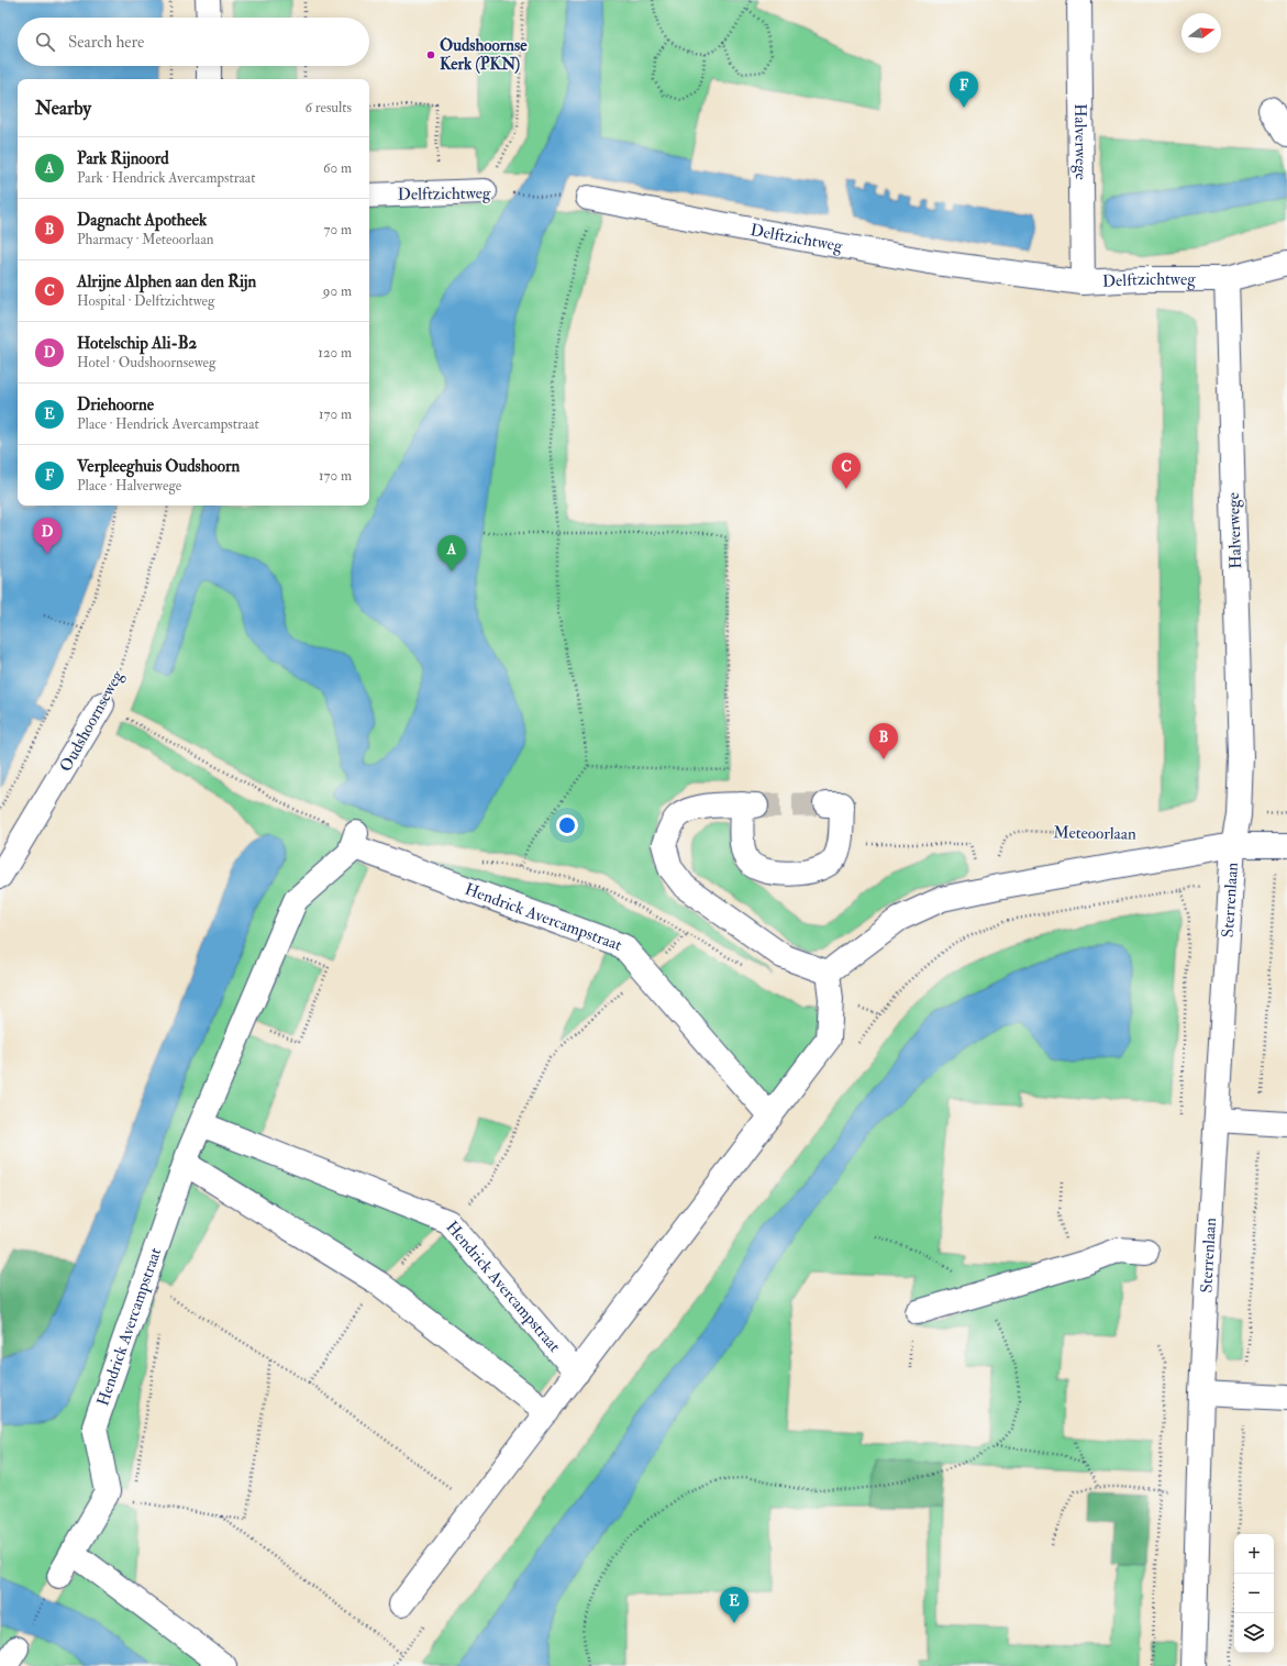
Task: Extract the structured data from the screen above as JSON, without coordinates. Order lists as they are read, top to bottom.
{
  "streets": {
    "street": [
      "Halverwege",
      "Delftzichtweg",
      "Oudshoornseweg",
      "Meteoorlaan",
      "Sterrenlaan",
      "Hendrick Avercampstraat"
    ]
  },
  "crossings": [
    ["Halverwege", "Delftzichtweg"],
    ["Halverwege", "Meteoorlaan"],
    ["Halverwege", "Sterrenlaan"],
    ["Meteoorlaan", "Sterrenlaan"]
  ],
  "places": ["Oudshoornse Kerk (PKN)"],
  "north": "right",
  "page": {
    "search": "Search here",
    "pins": [
      "F",
      "C",
      "D",
      "A",
      "B",
      "E"
    ],
    "heading": ["Nearby", "6 results"],
    "list": [
      {
        "mark": "A",
        "name": "Park Rijnoord",
        "note": "Park · Hendrick Avercampstraat",
        "value": "60 m"
      },
      {
        "mark": "B",
        "name": "Dagnacht Apotheek",
        "note": "Pharmacy · Meteoorlaan",
        "value": "70 m"
      },
      {
        "mark": "C",
        "name": "Alrijne Alphen aan den Rijn",
        "note": "Hospital · Delftzichtweg",
        "value": "90 m"
      },
      {
        "mark": "D",
        "name": "Hotelschip Ali-B2",
        "note": "Hotel · Oudshoornseweg",
        "value": "120 m"
      },
      {
        "mark": "E",
        "name": "Driehoorne",
        "note": "Place · Hendrick Avercampstraat",
        "value": "170 m"
      },
      {
        "mark": "F",
        "name": "Verpleeghuis Oudshoorn",
        "note": "Place · Halverwege",
        "value": "170 m"
      }
    ],
    "map_buttons": ["+", "−"]
  }
}
